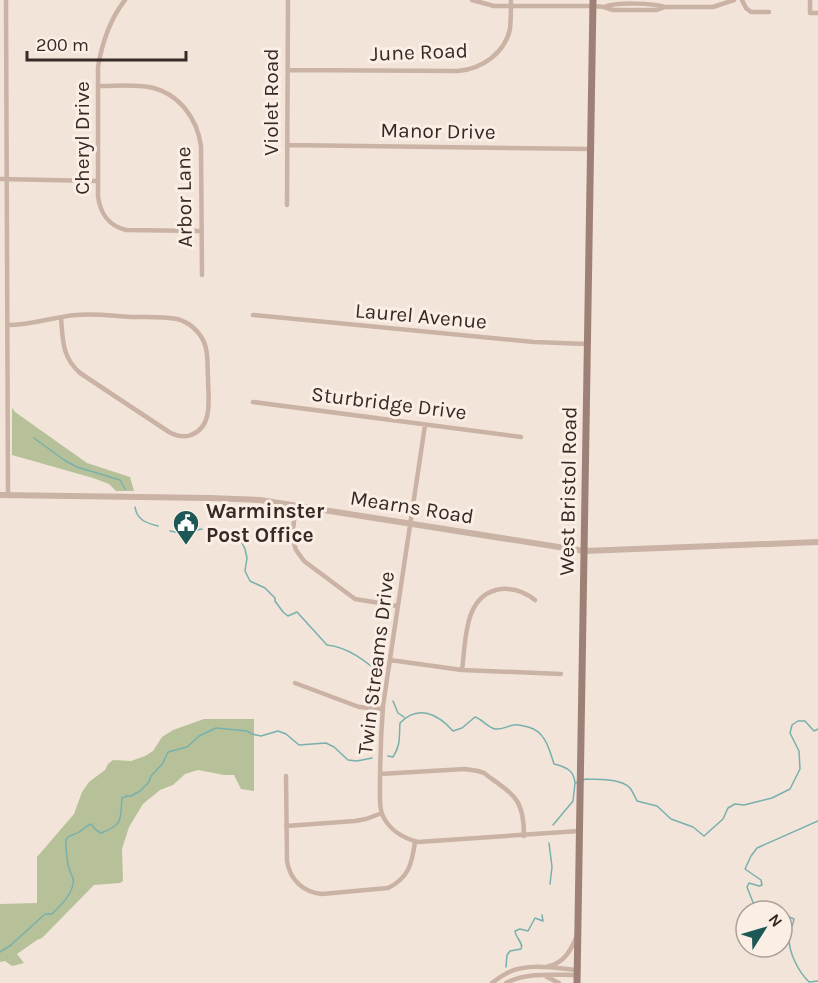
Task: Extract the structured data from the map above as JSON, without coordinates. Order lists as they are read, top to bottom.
{
  "streets": {
    "main road": ["West Bristol Road"],
    "street": [
      "June Road",
      "Violet Road",
      "Manor Drive",
      "Cheryl Drive",
      "Arbor Lane",
      "Laurel Avenue",
      "Sturbridge Drive",
      "Mearns Road",
      "Twin Streams Drive"
    ]
  },
  "crossings": [
    ["June Road", "Violet Road"],
    ["Violet Road", "Manor Drive"],
    ["Manor Drive", "West Bristol Road"],
    ["Cheryl Drive", "Arbor Lane"],
    ["Laurel Avenue", "West Bristol Road"],
    ["Sturbridge Drive", "Twin Streams Drive"],
    ["West Bristol Road", "Mearns Road"],
    ["Mearns Road", "Twin Streams Drive"]
  ],
  "places": {
    "public building": ["Warminster Post Office"]
  },
  "scale_bar": "200 m",
  "north": "top right"
}
